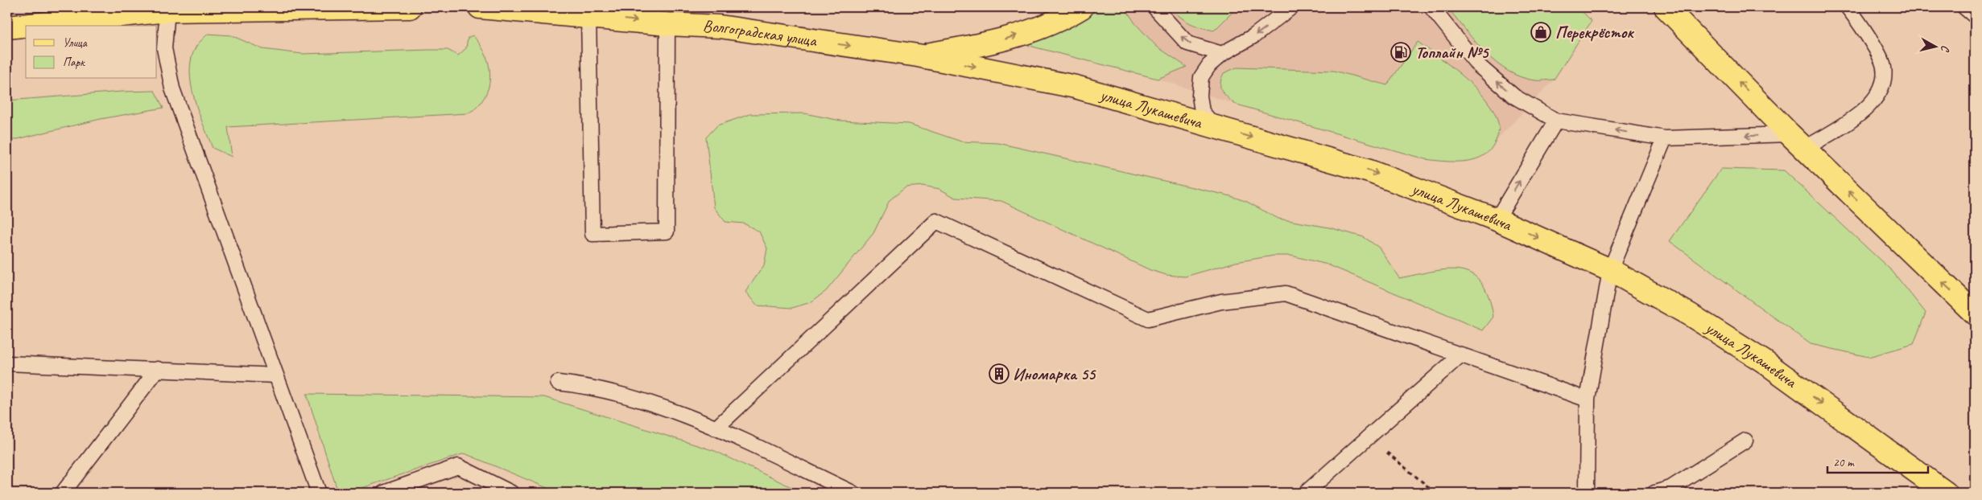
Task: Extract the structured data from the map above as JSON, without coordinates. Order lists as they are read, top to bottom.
{
  "streets": {
    "main road": ["Волгоградская улица", "улица Лукашевича"]
  },
  "crossings": [
    ["Волгоградская улица", "улица Лукашевича"]
  ],
  "one_way": ["Волгоградская улица", "улица Лукашевича"],
  "places": {
    "shop": ["Перекрёсток"],
    "fuel station": ["Топлайн №5"],
    "building": ["Иномарка 55"]
  },
  "legend": ["Улица", "Парк"],
  "scale_bar": "20 m",
  "north": "right"
}
